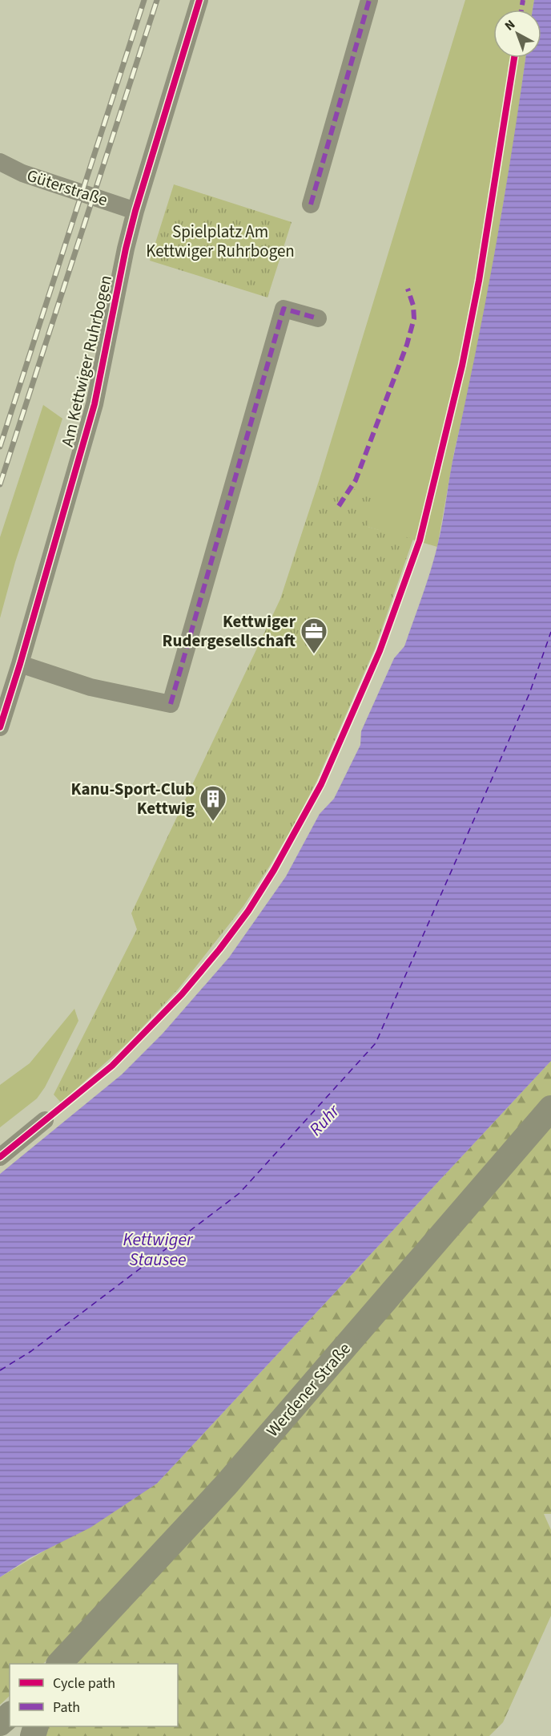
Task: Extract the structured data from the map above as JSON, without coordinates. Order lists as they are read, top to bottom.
{
  "streets": {
    "main road": ["Werdener Straße"],
    "street": ["Güterstraße", "Am Kettwiger Ruhrbogen"]
  },
  "crossings": [
    ["Güterstraße", "Am Kettwiger Ruhrbogen"]
  ],
  "water": ["Ruhr", "Kettwiger Stausee"],
  "parks": ["Spielplatz Am Kettwiger Ruhrbogen"],
  "places": {
    "office": ["Kettwiger Rudergesellschaft"],
    "building": ["Kanu-Sport-Club Kettwig"]
  },
  "legend": ["Cycle path", "Path"],
  "north": "top left"
}
